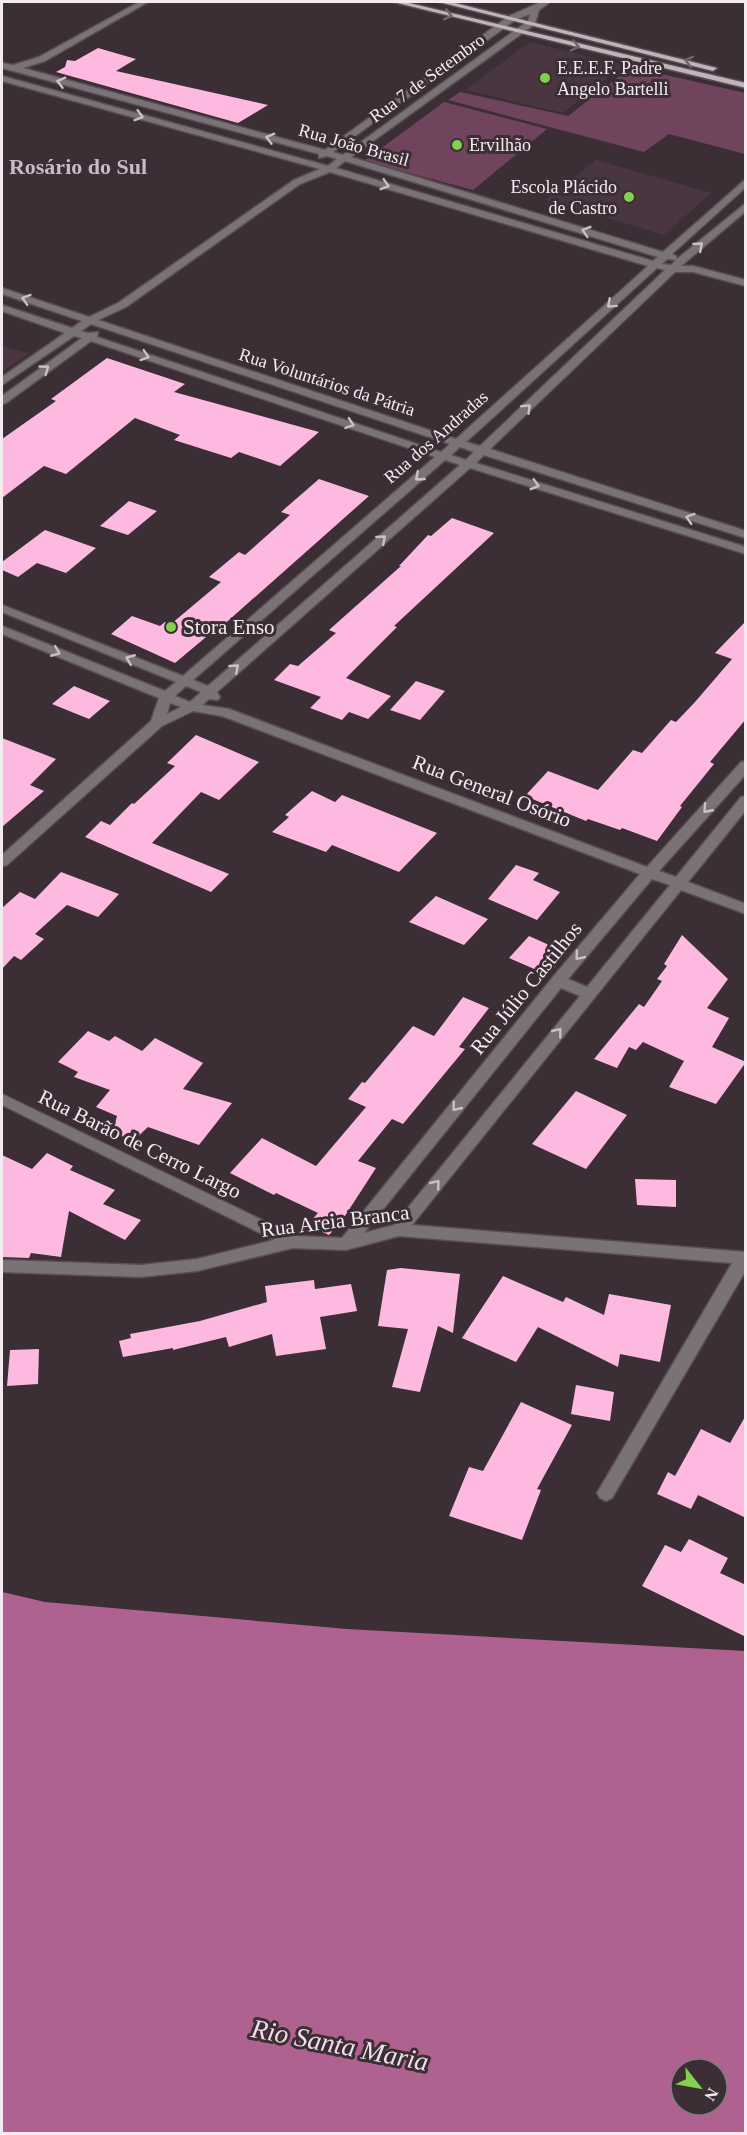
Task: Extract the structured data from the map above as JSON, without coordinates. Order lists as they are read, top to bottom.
{
  "streets": {
    "street": [
      "Rua 7 de Setembro",
      "Rua João Brasil",
      "Rua Voluntários da Pátria",
      "Rua dos Andradas",
      "Rua General Osório",
      "Rua Júlio Castilhos",
      "Rua Barão de Cerro Largo",
      "Rua Areia Branca"
    ]
  },
  "crossings": [
    ["Rua 7 de Setembro", "Rua João Brasil"],
    ["Rua 7 de Setembro", "Rua Voluntários da Pátria"],
    ["Rua João Brasil", "Rua dos Andradas"],
    ["Rua Voluntários da Pátria", "Rua dos Andradas"],
    ["Rua dos Andradas", "Rua General Osório"],
    ["Rua General Osório", "Rua Júlio Castilhos"],
    ["Rua Júlio Castilhos", "Rua Areia Branca"],
    ["Rua Barão de Cerro Largo", "Rua Areia Branca"]
  ],
  "districts": ["Rosário do Sul"],
  "water": ["Rio Santa Maria"],
  "places": [
    "E.E.E.F. Padre Angelo Bartelli",
    "Ervilhão",
    "Escola Plácido de Castro",
    "Stora Enso"
  ],
  "north": "bottom right"
}
